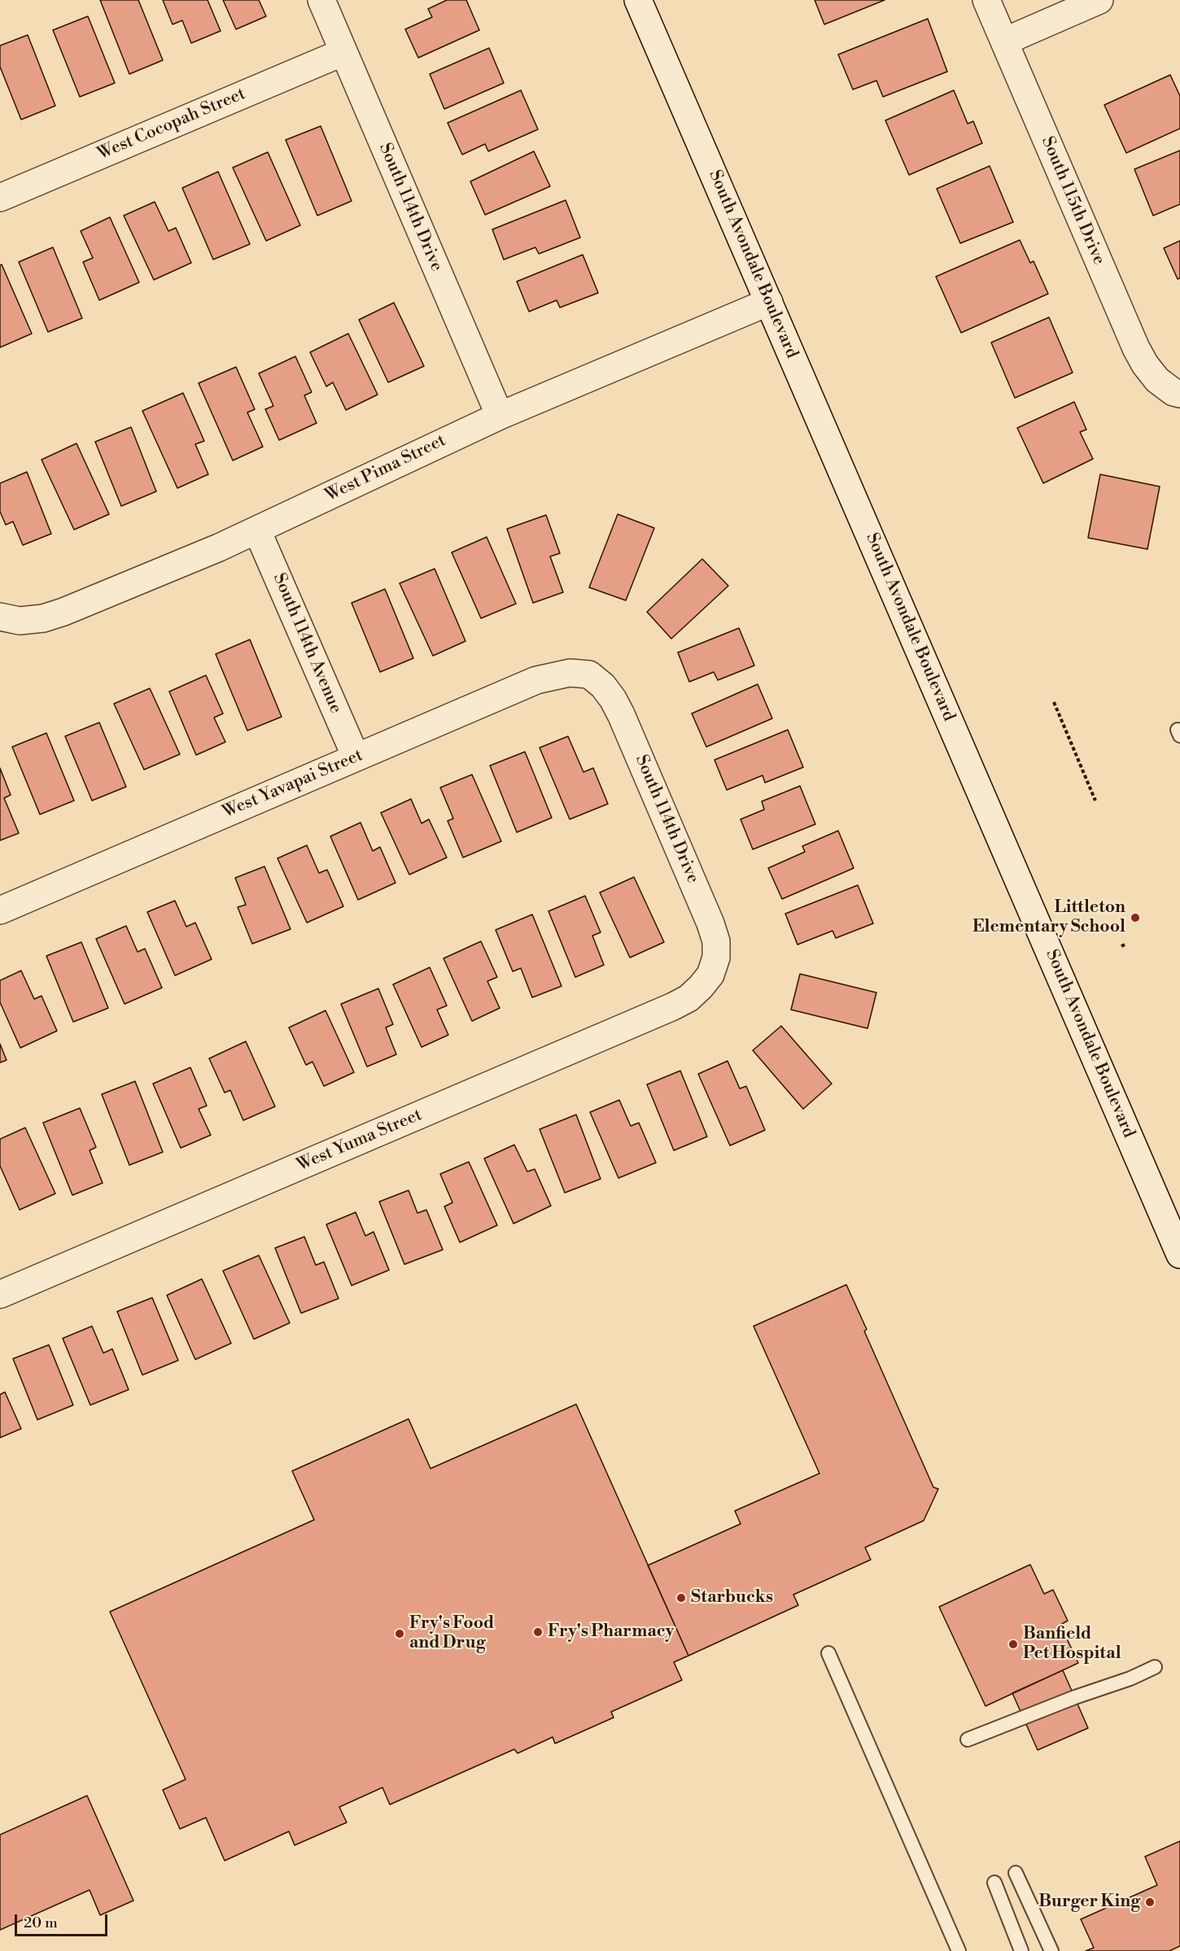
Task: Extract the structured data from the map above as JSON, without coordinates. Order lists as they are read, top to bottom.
{
  "streets": {
    "street": [
      "West Cocopah Street",
      "South 115th Drive",
      "South 114th Drive",
      "South Avondale Boulevard",
      "West Pima Street",
      "South 114th Avenue",
      "West Yavapai Street",
      "West Yuma Street"
    ]
  },
  "crossings": [
    ["West Cocopah Street", "South 114th Drive"],
    ["South 114th Drive", "West Pima Street"],
    ["South 114th Drive", "West Yavapai Street"],
    ["South 114th Drive", "West Yuma Street"],
    ["South Avondale Boulevard", "West Pima Street"],
    ["West Pima Street", "South 114th Avenue"],
    ["South 114th Avenue", "West Yavapai Street"]
  ],
  "places": [
    "Littleton Elementary School",
    "Starbucks",
    "Fry's Pharmacy",
    "Fry's Food and Drug",
    "Banfield Pet Hospital",
    "Burger King"
  ],
  "scale_bar": "20 m"
}
